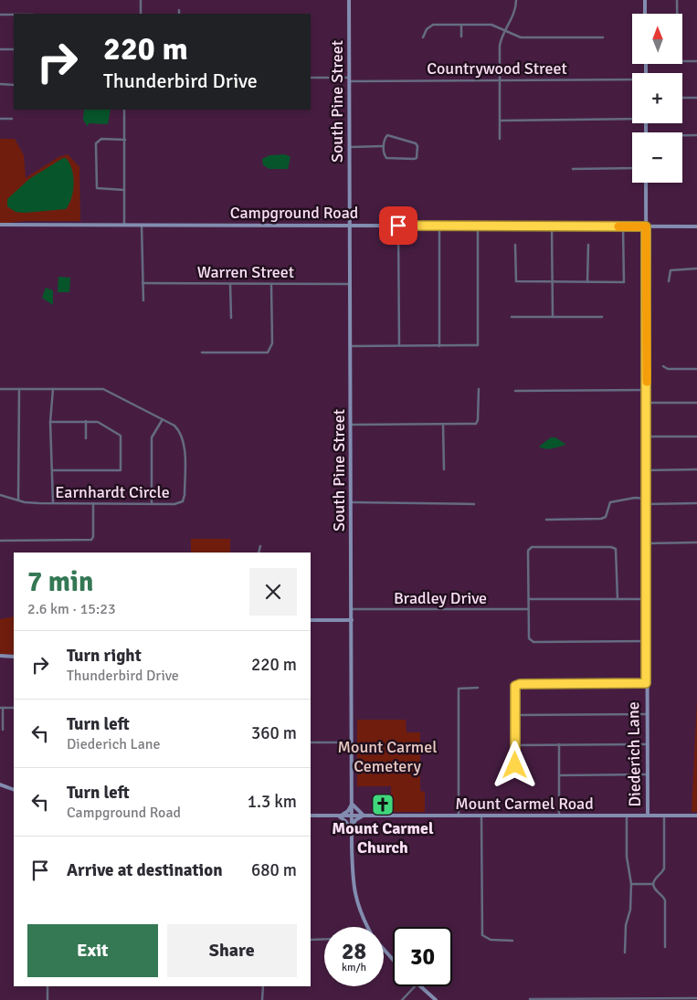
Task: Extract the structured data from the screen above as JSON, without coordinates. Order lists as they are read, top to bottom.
{
  "streets": {
    "street": [
      "Countrywood Street",
      "South Pine Street",
      "Campground Road",
      "Warren Street",
      "Earnhardt Circle",
      "Bradley Drive",
      "Diederich Lane",
      "Mount Carmel Road"
    ]
  },
  "crossings": [
    ["Countrywood Street", "South Pine Street"],
    ["South Pine Street", "Campground Road"],
    ["South Pine Street", "Warren Street"],
    ["South Pine Street", "Bradley Drive"],
    ["South Pine Street", "Mount Carmel Road"],
    ["Campground Road", "Diederich Lane"],
    ["Diederich Lane", "Mount Carmel Road"]
  ],
  "parks": ["Mount Carmel Cemetery"],
  "places": {
    "church": ["Mount Carmel Church"]
  },
  "north": "top",
  "page": {
    "map_buttons": ["+", "−"],
    "turn": ["220 m", "Thunderbird Drive"],
    "heading": ["7 min", "2.6 km · 15:23"],
    "list": [
      {
        "name": "Turn right",
        "note": "Thunderbird Drive",
        "value": "220 m"
      },
      {
        "name": "Turn left",
        "note": "Diederich Lane",
        "value": "360 m"
      },
      {
        "name": "Turn left",
        "note": "Campground Road",
        "value": "1.3 km"
      },
      {
        "name": "Arrive at destination",
        "value": "680 m"
      }
    ],
    "buttons": ["Exit", "Share"],
    "speed": "28 km/h",
    "limit": "30"
  }
}
